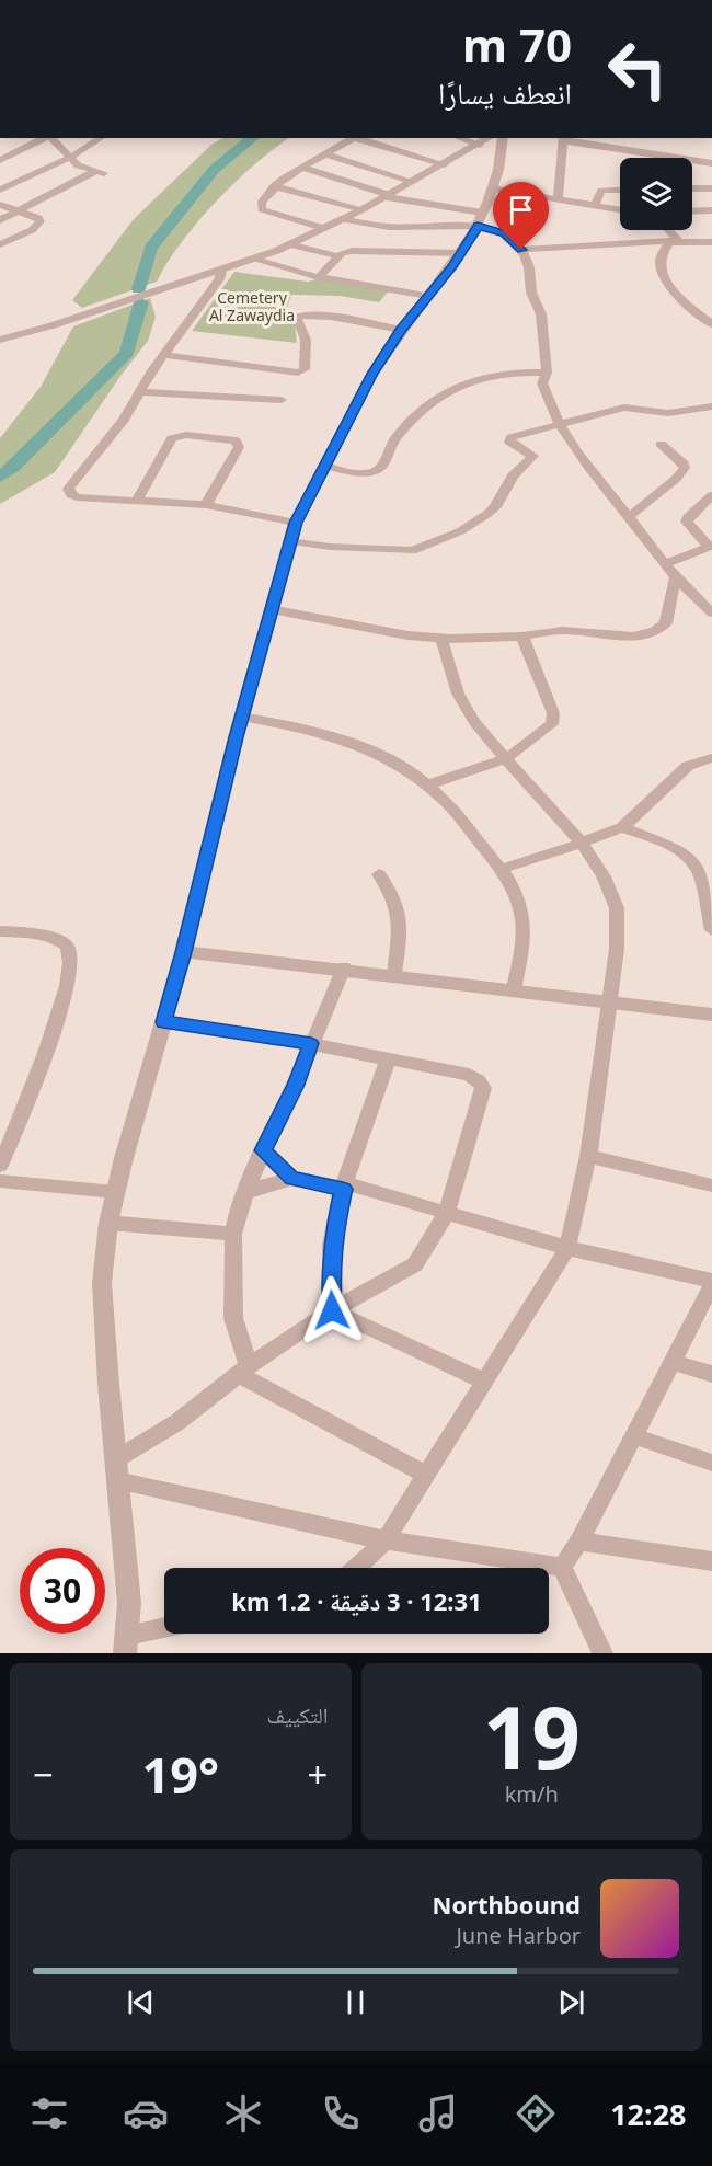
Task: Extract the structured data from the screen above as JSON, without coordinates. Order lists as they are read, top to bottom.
{
  "parks": ["Cemetery Al Zawaydia"],
  "page": {
    "turn": ["70 m", "انعطف يسارًا"],
    "limit": "30",
    "trip": "12:31 · 3 دقيقة · 1.2 km",
    "tile": [
      ["19", "km/h"],
      "التكييف"
    ],
    "heat": ["−", "19°", "+"],
    "song": ["Northbound", "June Harbor"],
    "tabs": "12:28"
  }
}
